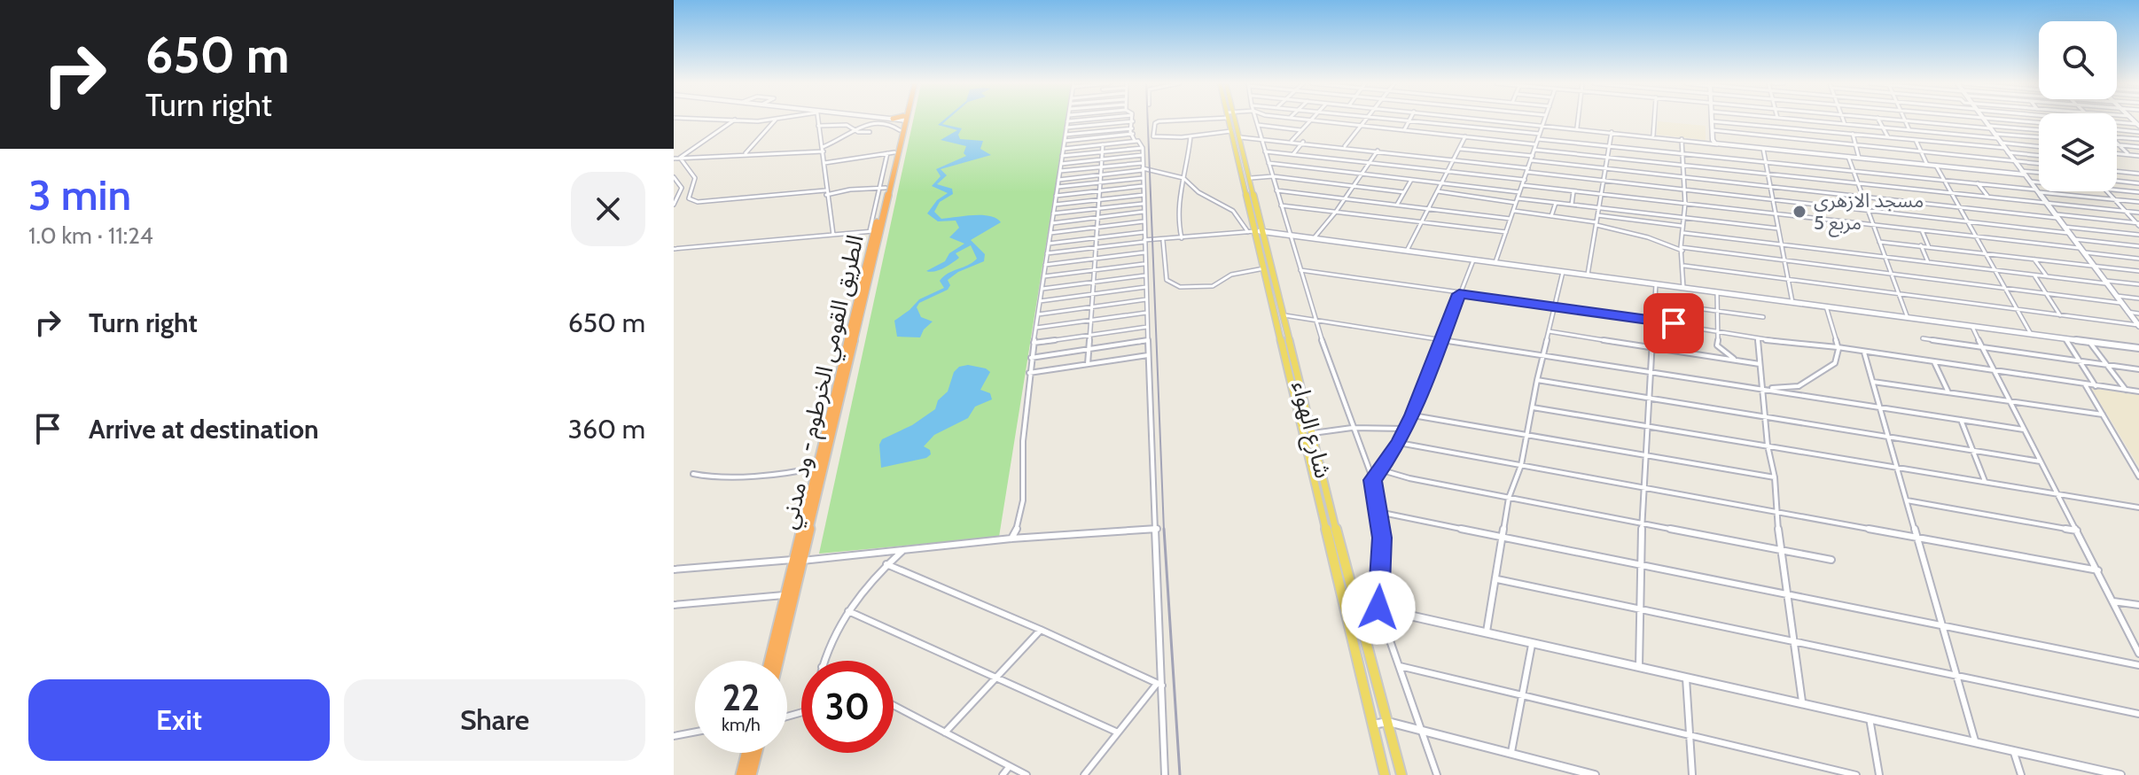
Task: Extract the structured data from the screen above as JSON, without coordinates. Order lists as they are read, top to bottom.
{
  "streets": {
    "highway": ["الطريق القومي الخرطوم - ود مدني"],
    "main road": ["شارع الهواء"]
  },
  "places": ["مسجد الازهري مربع 5"],
  "page": {
    "turn": ["650 m", "Turn right"],
    "heading": ["3 min", "1.0 km · 11:24"],
    "list": [
      {
        "name": "Turn right",
        "value": "650 m"
      },
      {
        "name": "Arrive at destination",
        "value": "360 m"
      }
    ],
    "speed": "22 km/h",
    "limit": "30",
    "buttons": ["Exit", "Share"]
  }
}
